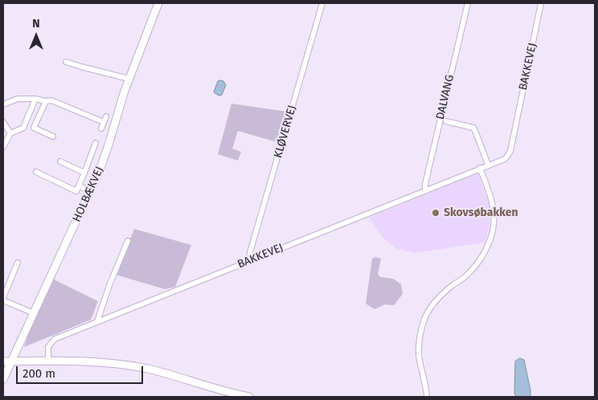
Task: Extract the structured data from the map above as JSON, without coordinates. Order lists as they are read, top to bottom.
{
  "streets": {
    "street": [
      "BAKKEVEJ",
      "DALVANG",
      "KLØVERVEJ",
      "HOLBÆKVEJ"
    ]
  },
  "crossings": [
    ["BAKKEVEJ", "DALVANG"],
    ["BAKKEVEJ", "KLØVERVEJ"]
  ],
  "places": ["Skovsøbakken"],
  "scale_bar": "200 m",
  "north": "top"
}
